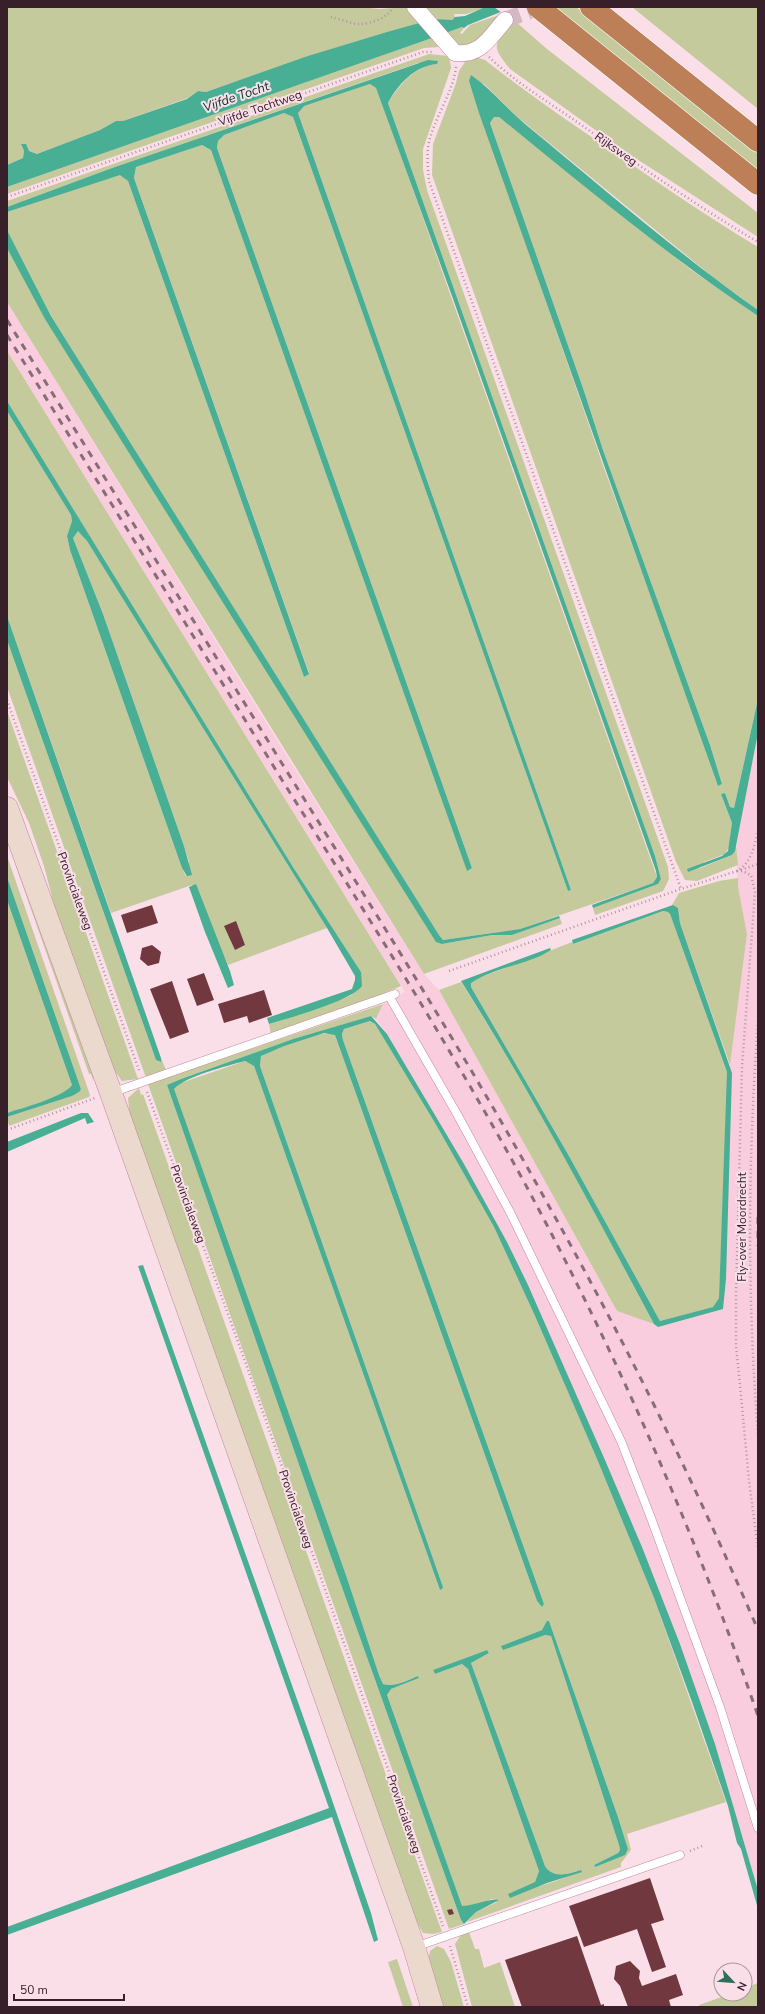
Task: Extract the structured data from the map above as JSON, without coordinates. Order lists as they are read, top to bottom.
{
  "streets": {
    "path": [
      "Vijfde Tochtweg",
      "Rijksweg",
      "Provincialeweg",
      "Fly-over Moordrecht"
    ]
  },
  "water": ["Vijfde Tocht"],
  "scale_bar": "50 m",
  "north": "bottom right"
}
